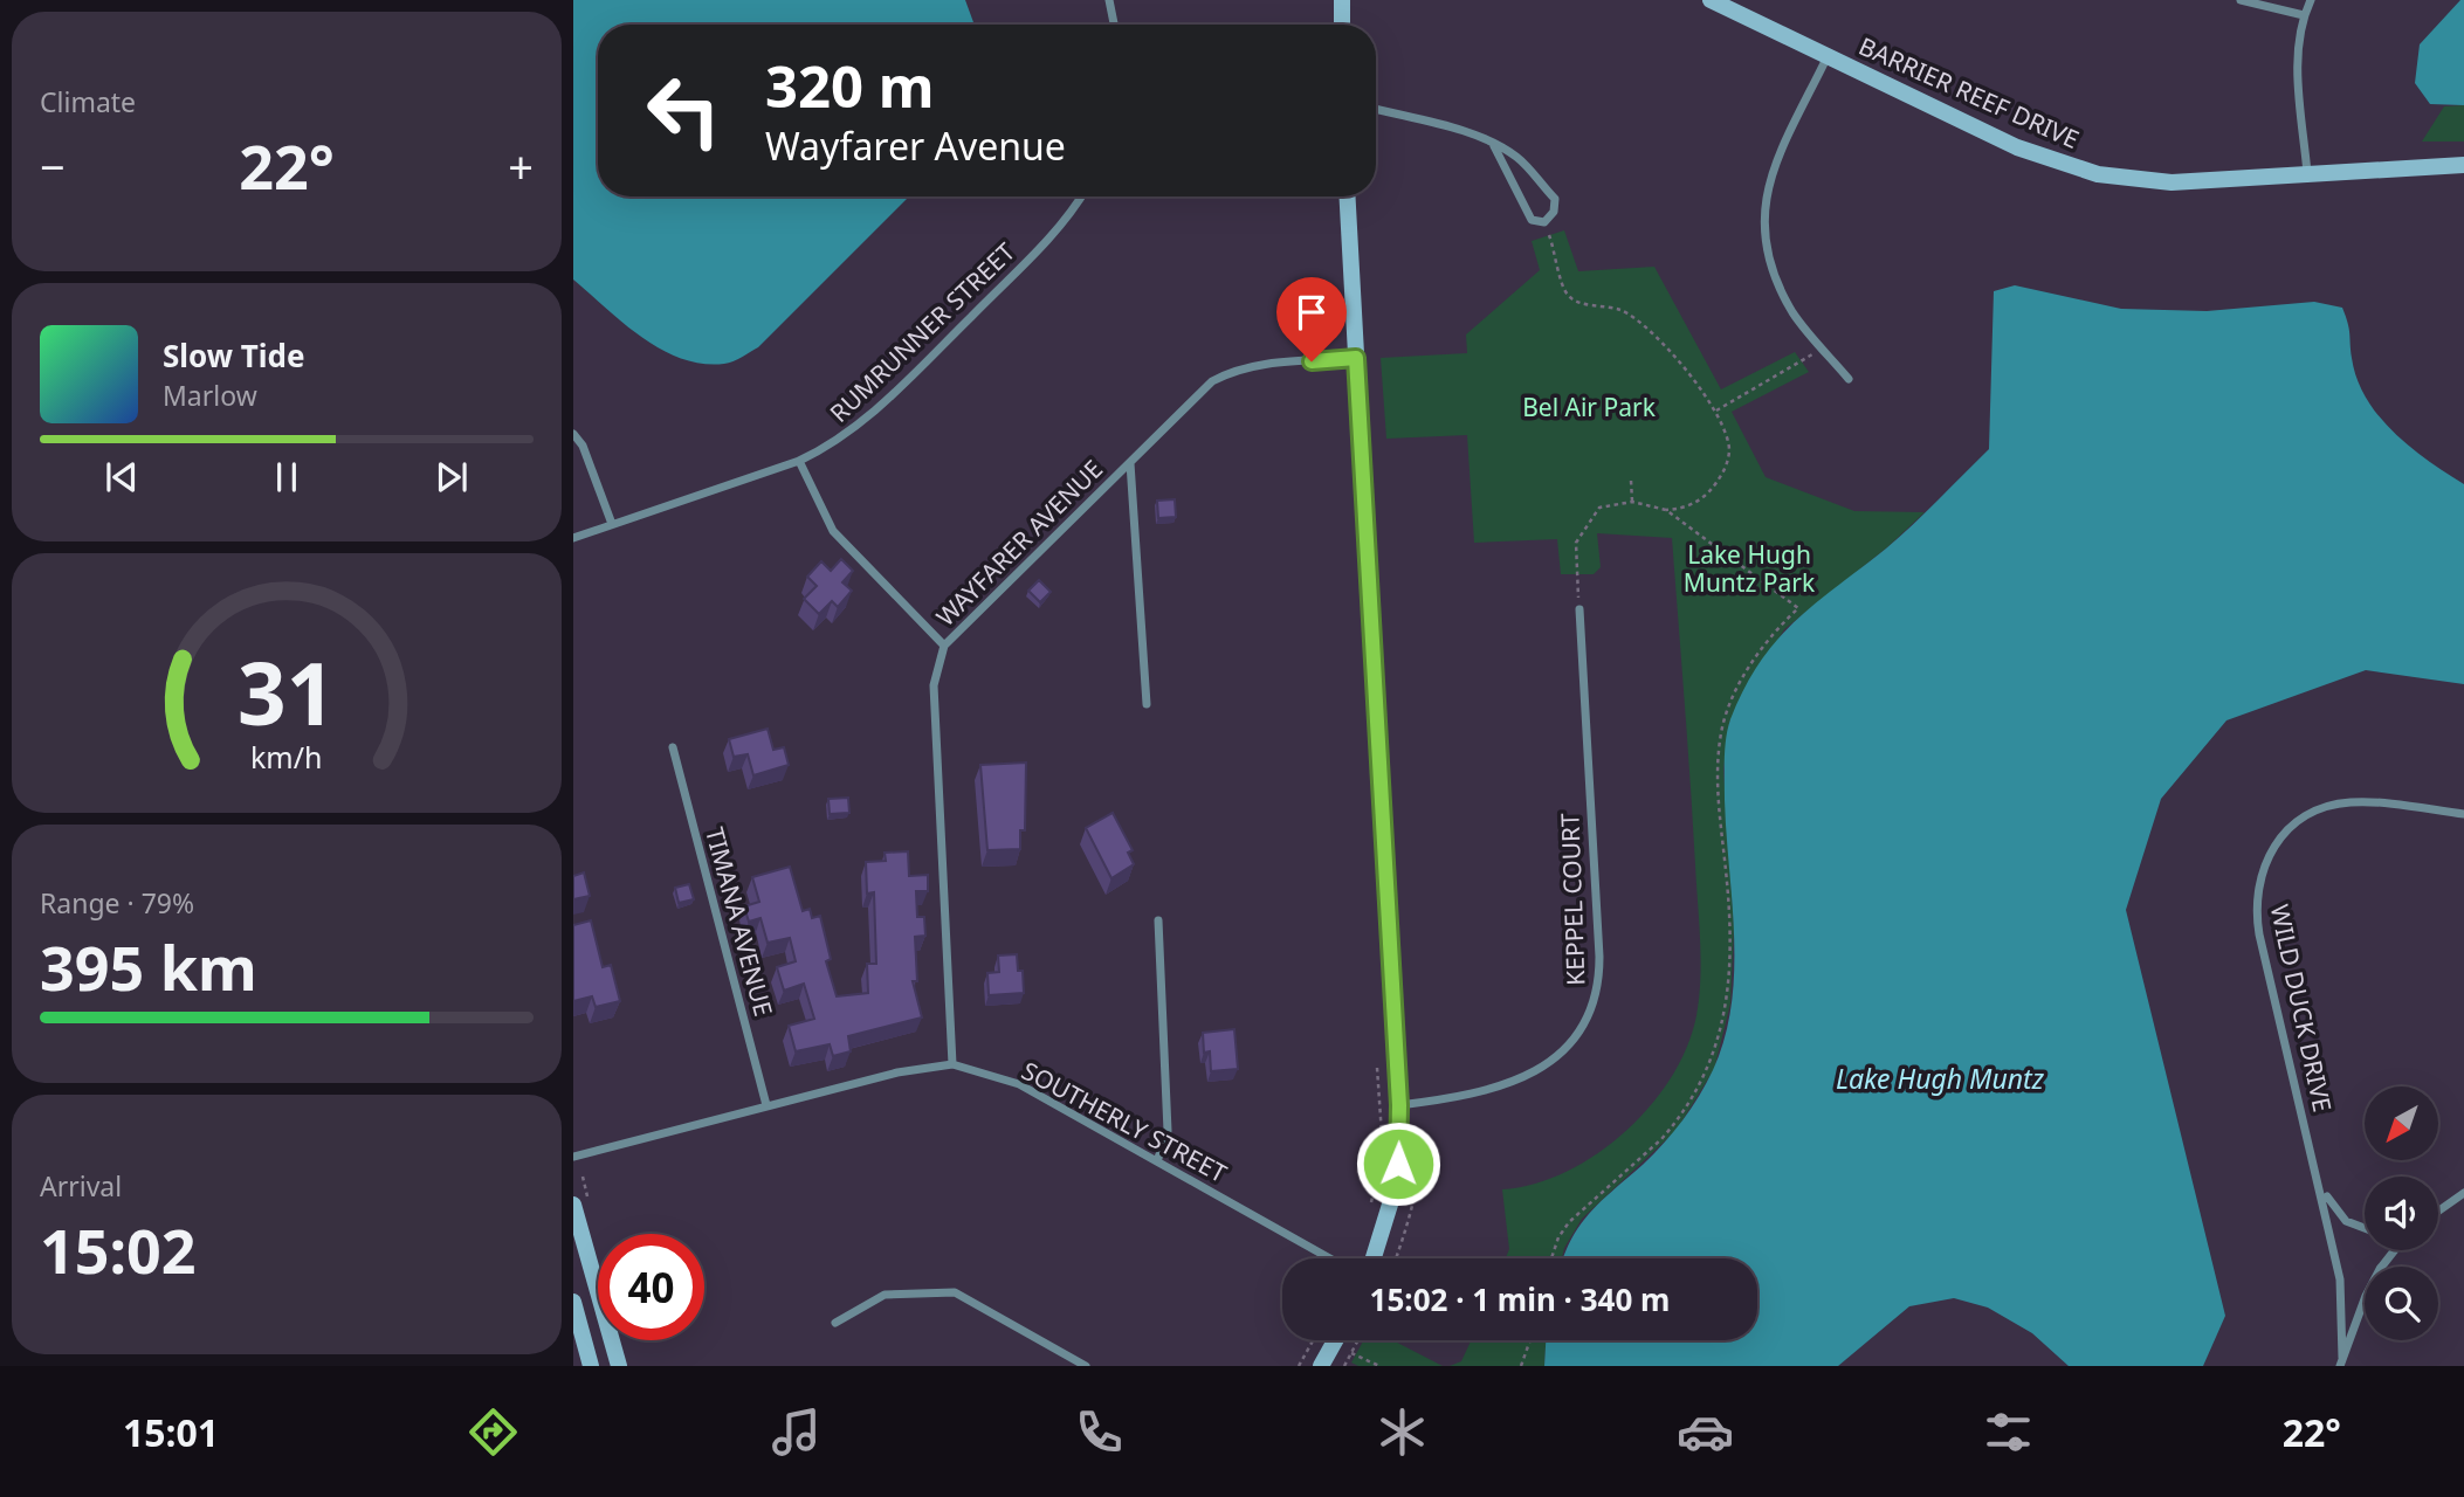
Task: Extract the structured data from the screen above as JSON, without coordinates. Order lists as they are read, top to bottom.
{
  "streets": {
    "street": [
      "BARRIER REEF DRIVE",
      "RUMRUNNER STREET",
      "WAYFARER AVENUE",
      "KEPPEL COURT",
      "TIMANA AVENUE",
      "WILD DUCK DRIVE",
      "SOUTHERLY STREET"
    ]
  },
  "crossings": [
    ["WAYFARER AVENUE", "SOUTHERLY STREET"],
    ["TIMANA AVENUE", "SOUTHERLY STREET"]
  ],
  "water": ["Lake Hugh Muntz"],
  "parks": ["Bel Air Park", "Lake Hugh Muntz Park"],
  "north": "bottom left",
  "page": {
    "tile": [
      "Climate",
      ["Range · 79%", "395 km"],
      ["Arrival", "15:02"]
    ],
    "turn": ["320 m", "Wayfarer Avenue"],
    "heat": ["−", "22°", "+"],
    "song": ["Slow Tide", "Marlow"],
    "limit": "40",
    "trip": "15:02 · 1 min · 340 m",
    "tabs": ["15:01", "22°"],
    "gauge": ["31", "km/h"]
  }
}
